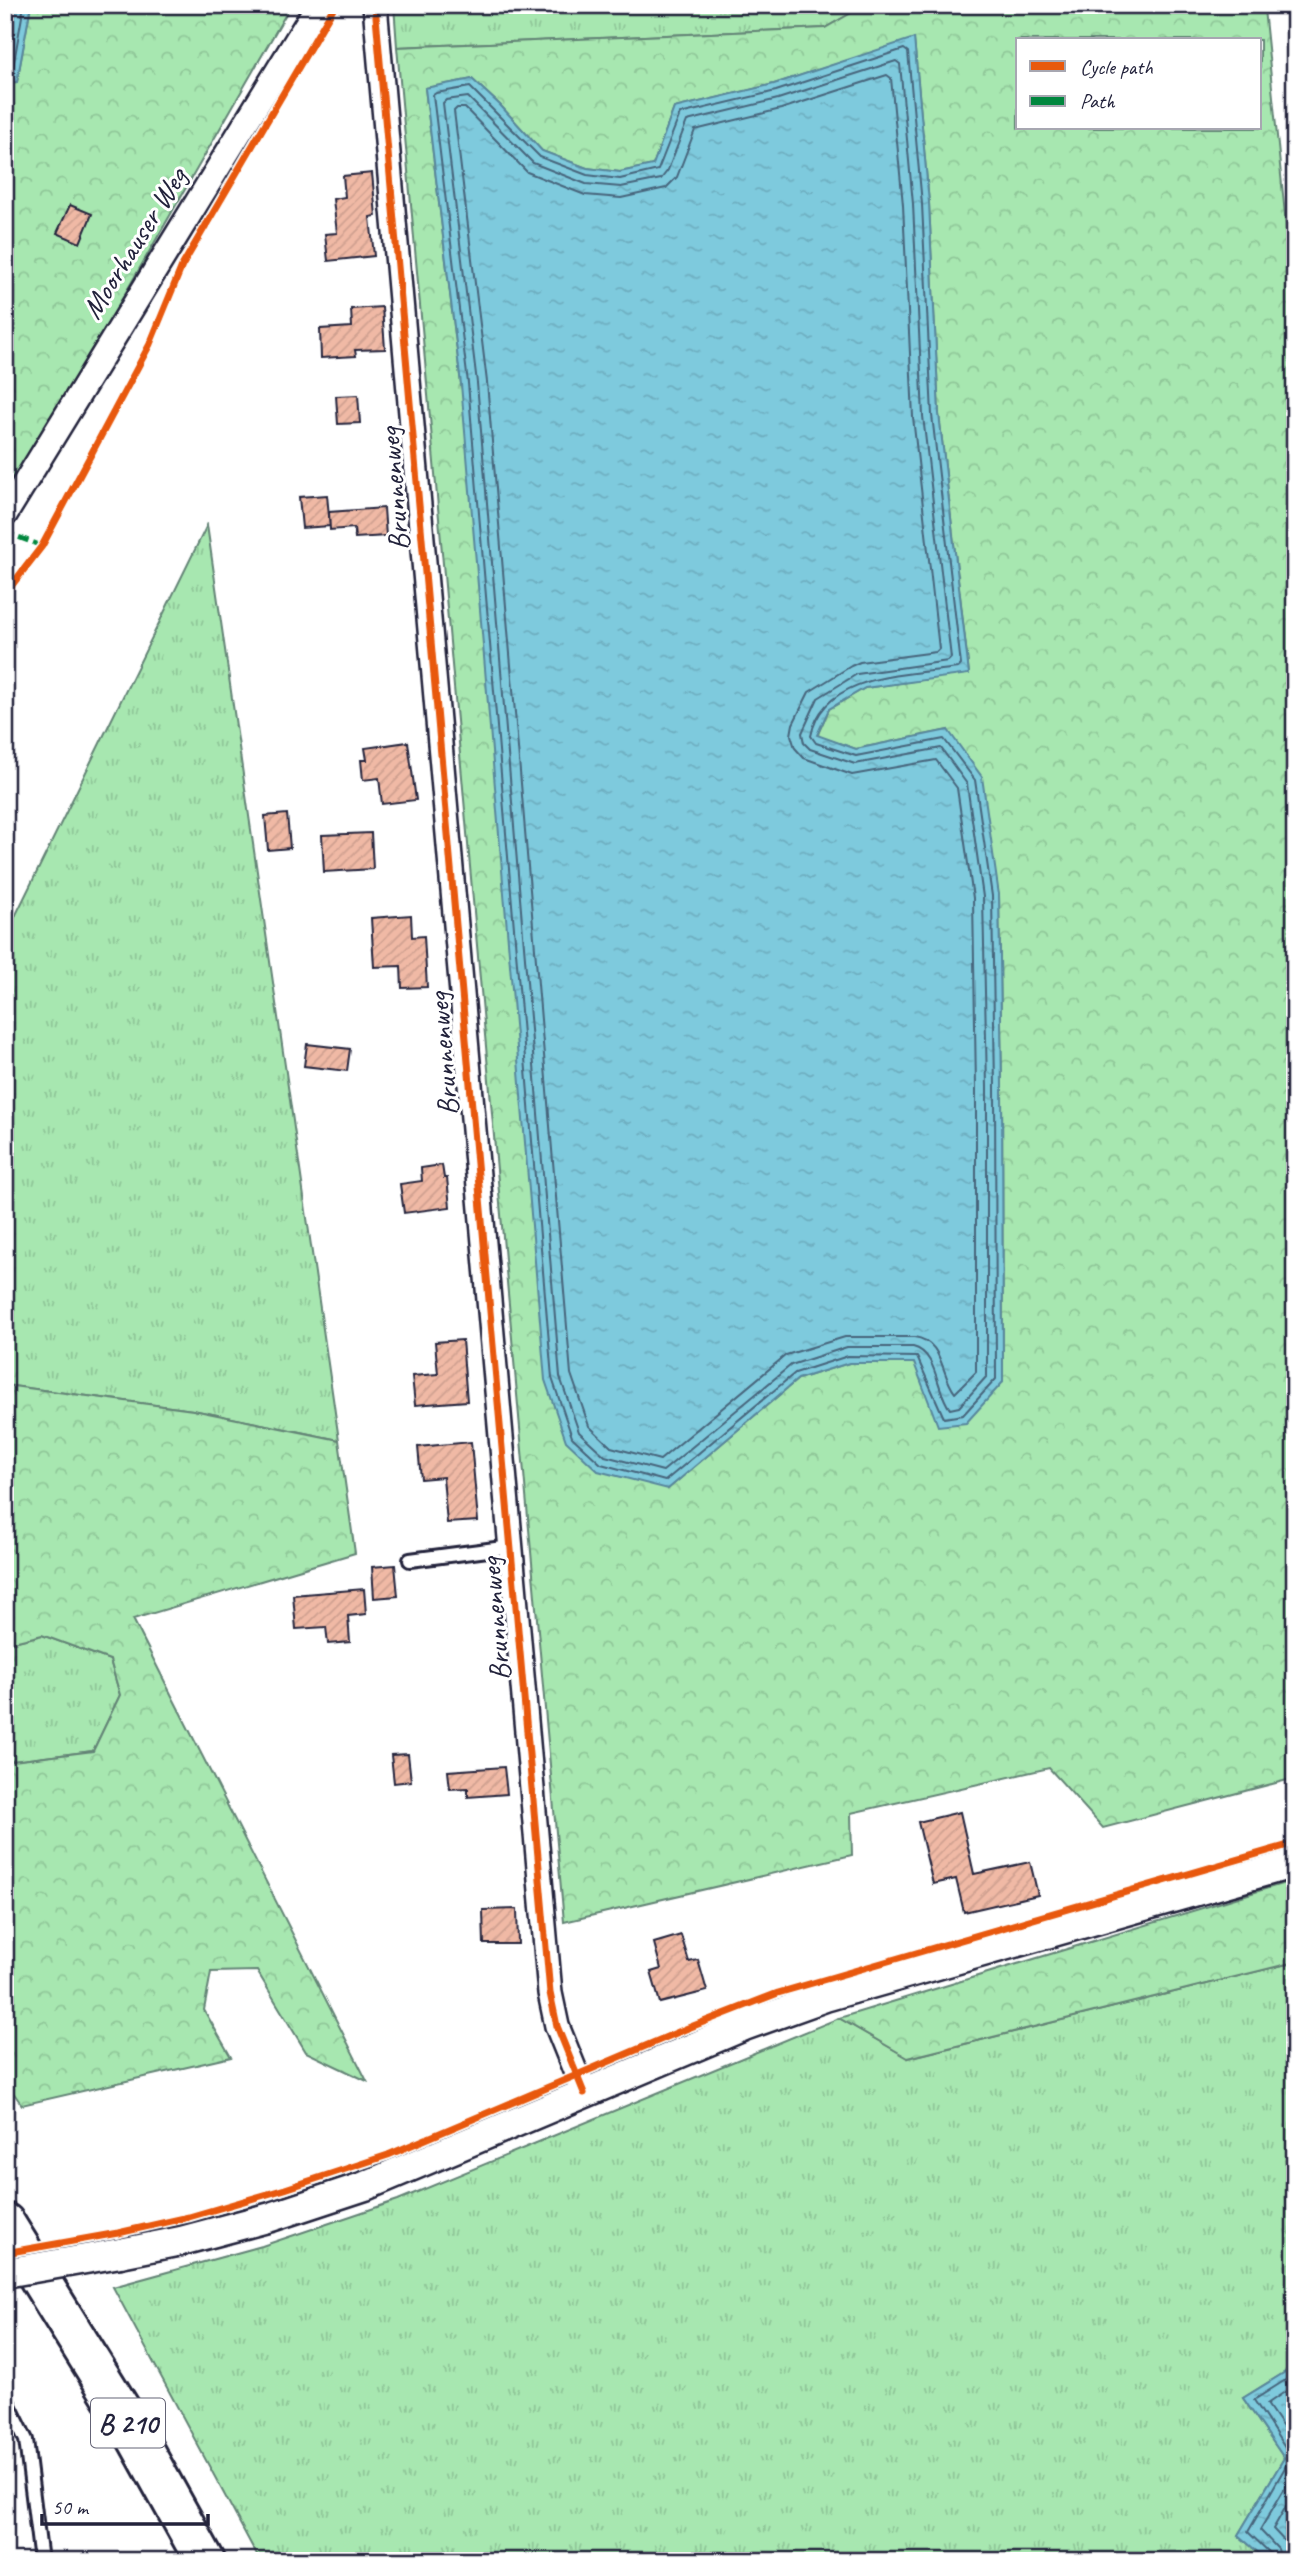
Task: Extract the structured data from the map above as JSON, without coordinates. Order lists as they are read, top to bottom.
{
  "streets": {
    "highway": ["B 210"],
    "street": ["Moorhauser Weg", "Brunnenweg"]
  },
  "legend": ["Cycle path", "Path"],
  "scale_bar": "50 m"
}
